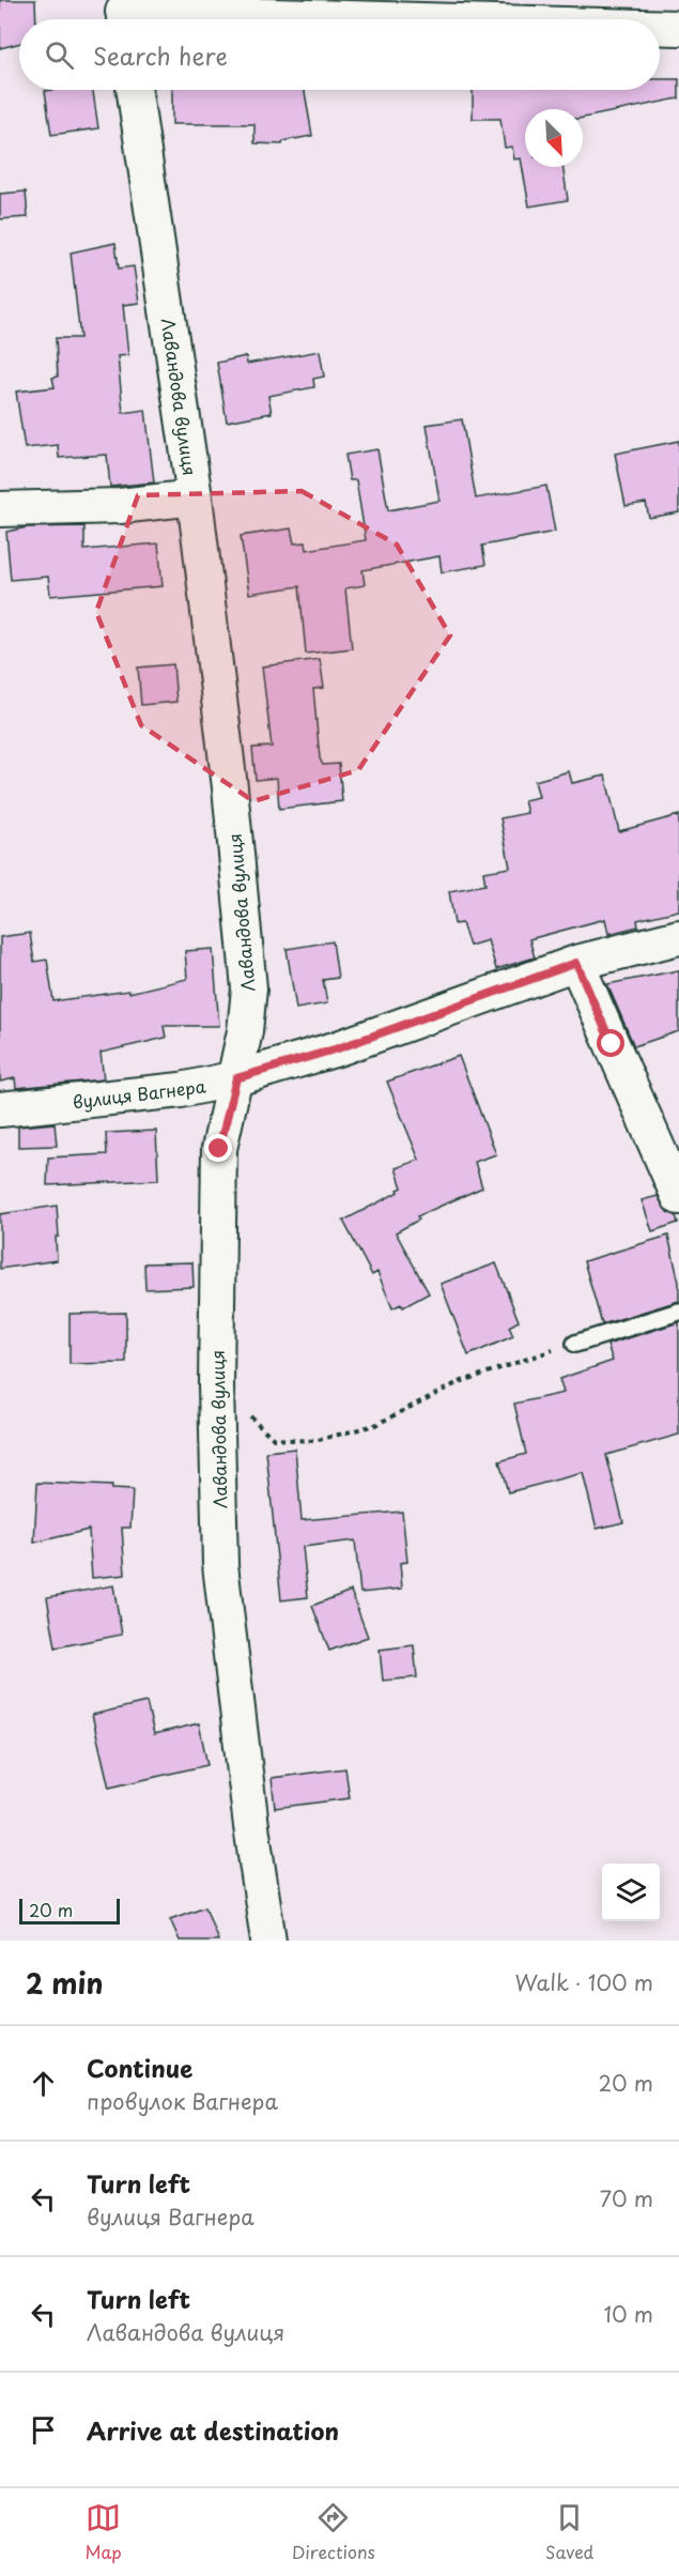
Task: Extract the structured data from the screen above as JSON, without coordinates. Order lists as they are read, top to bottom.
{
  "streets": {
    "street": ["Лавандова вулиця", "вулиця Вагнера"]
  },
  "crossings": [
    ["Лавандова вулиця", "вулиця Вагнера"]
  ],
  "scale_bar": "20 m",
  "north": "bottom right",
  "page": {
    "search": "Search here",
    "scale": "20 m",
    "heading": ["2 min", "Walk · 100 m"],
    "list": [
      ["Continue", "провулок Вагнера", "20 m"],
      ["Turn left", "вулиця Вагнера", "70 m"],
      ["Turn left", "Лавандова вулиця", "10 m"],
      "Arrive at destination"
    ],
    "nav": ["Map", "Directions", "Saved"]
  }
}
